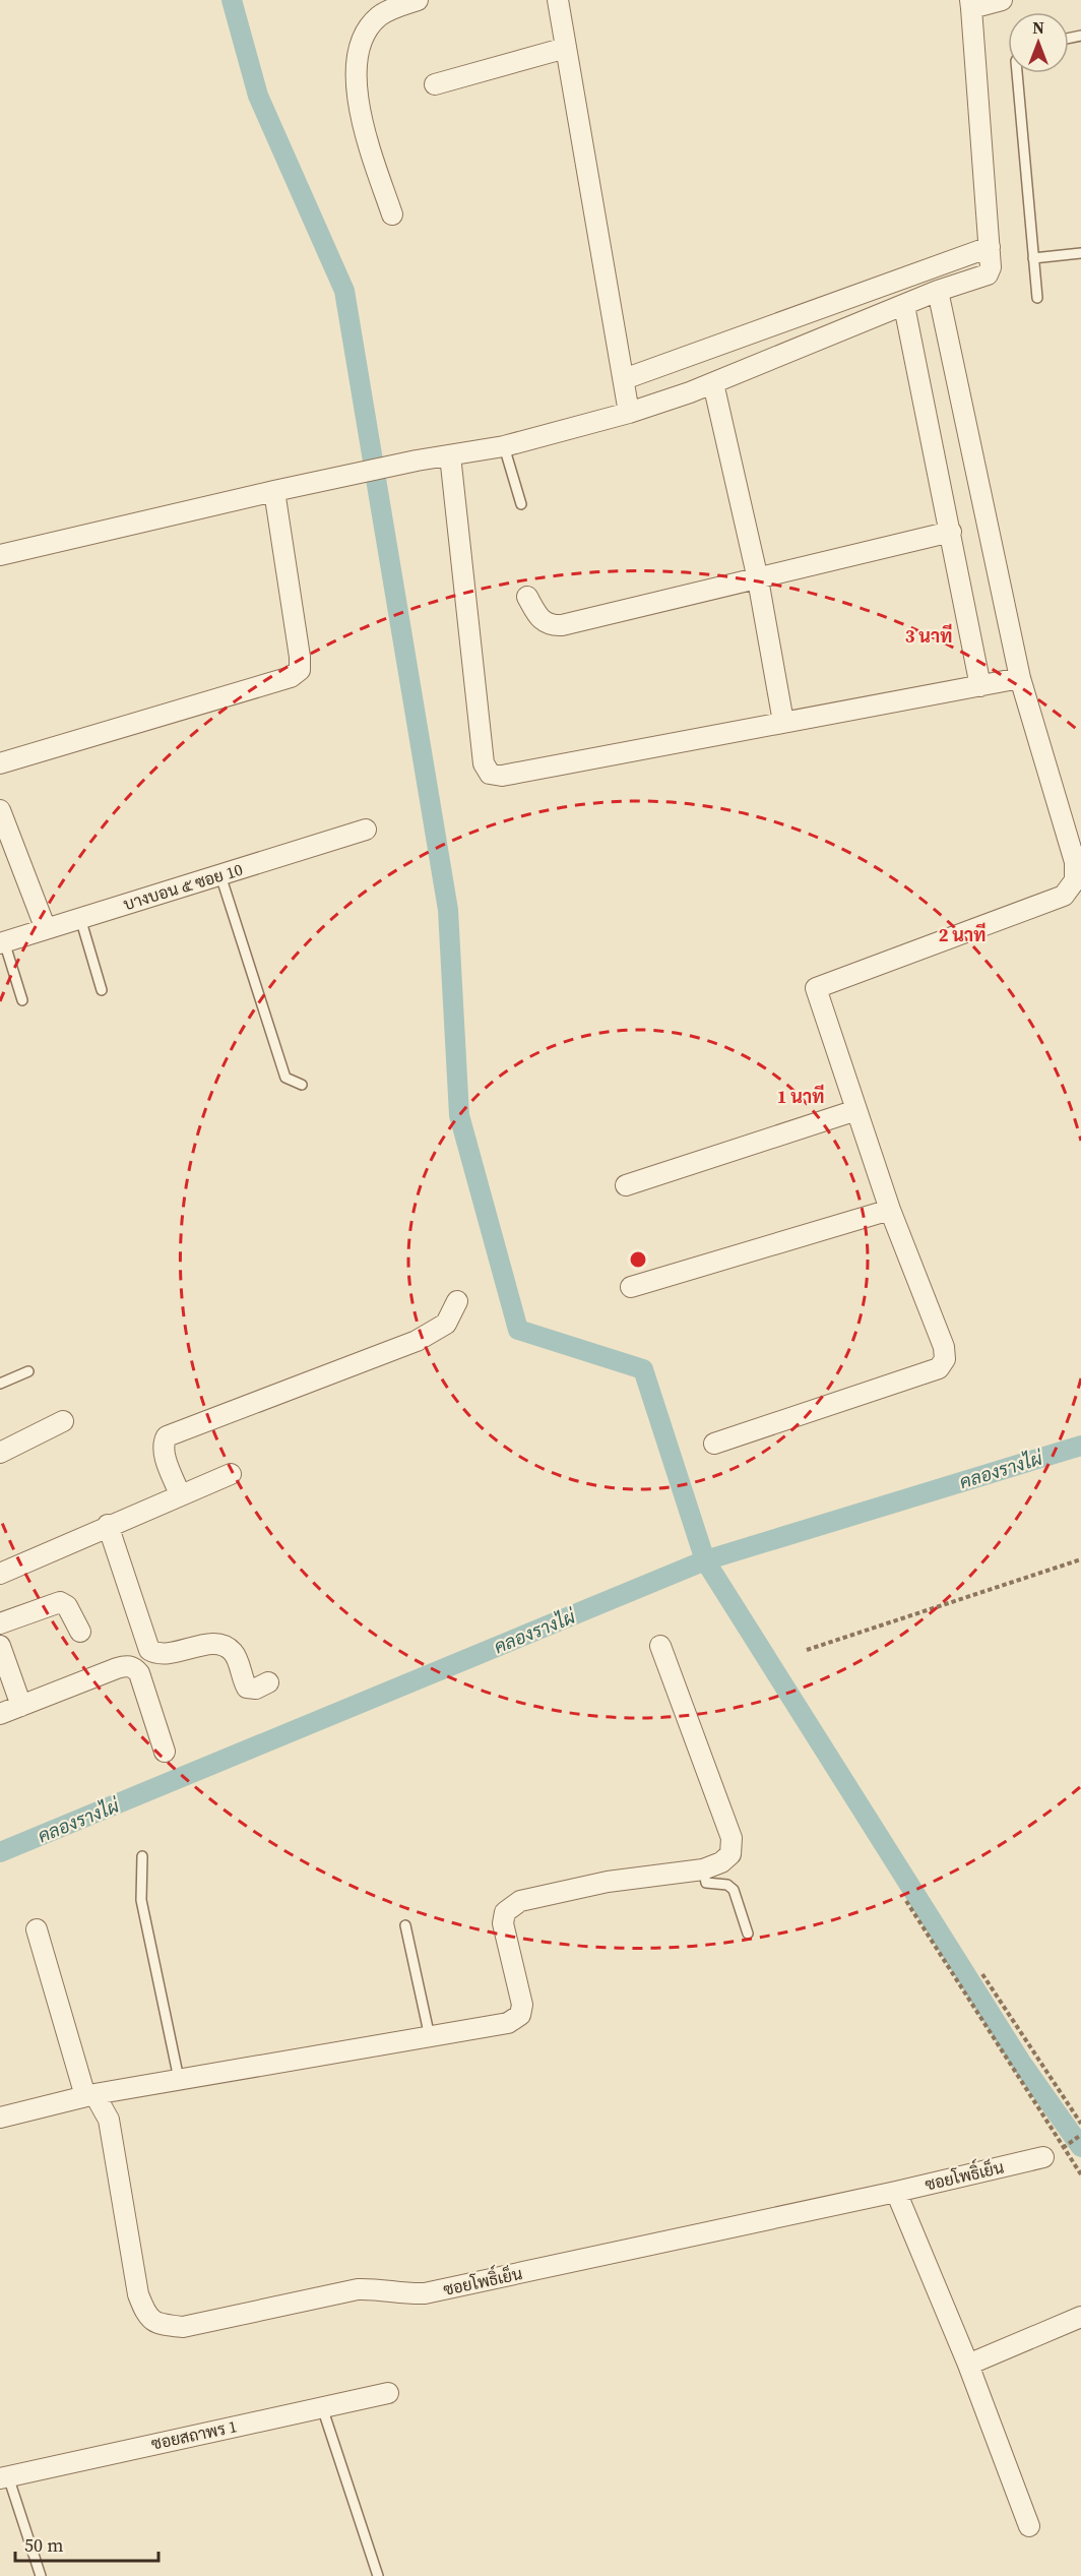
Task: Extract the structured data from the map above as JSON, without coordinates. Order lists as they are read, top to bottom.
{
  "streets": {
    "street": ["บางบอน ๕ ซอย 10", "ซอยโพธิ์เย็น", "ซอยสถาพร 1"]
  },
  "water": ["คลองรางไผ่"],
  "scale_bar": "50 m",
  "north": "top",
  "rings": ["3 นาที", "2 นาที", "1 นาที"]
}
